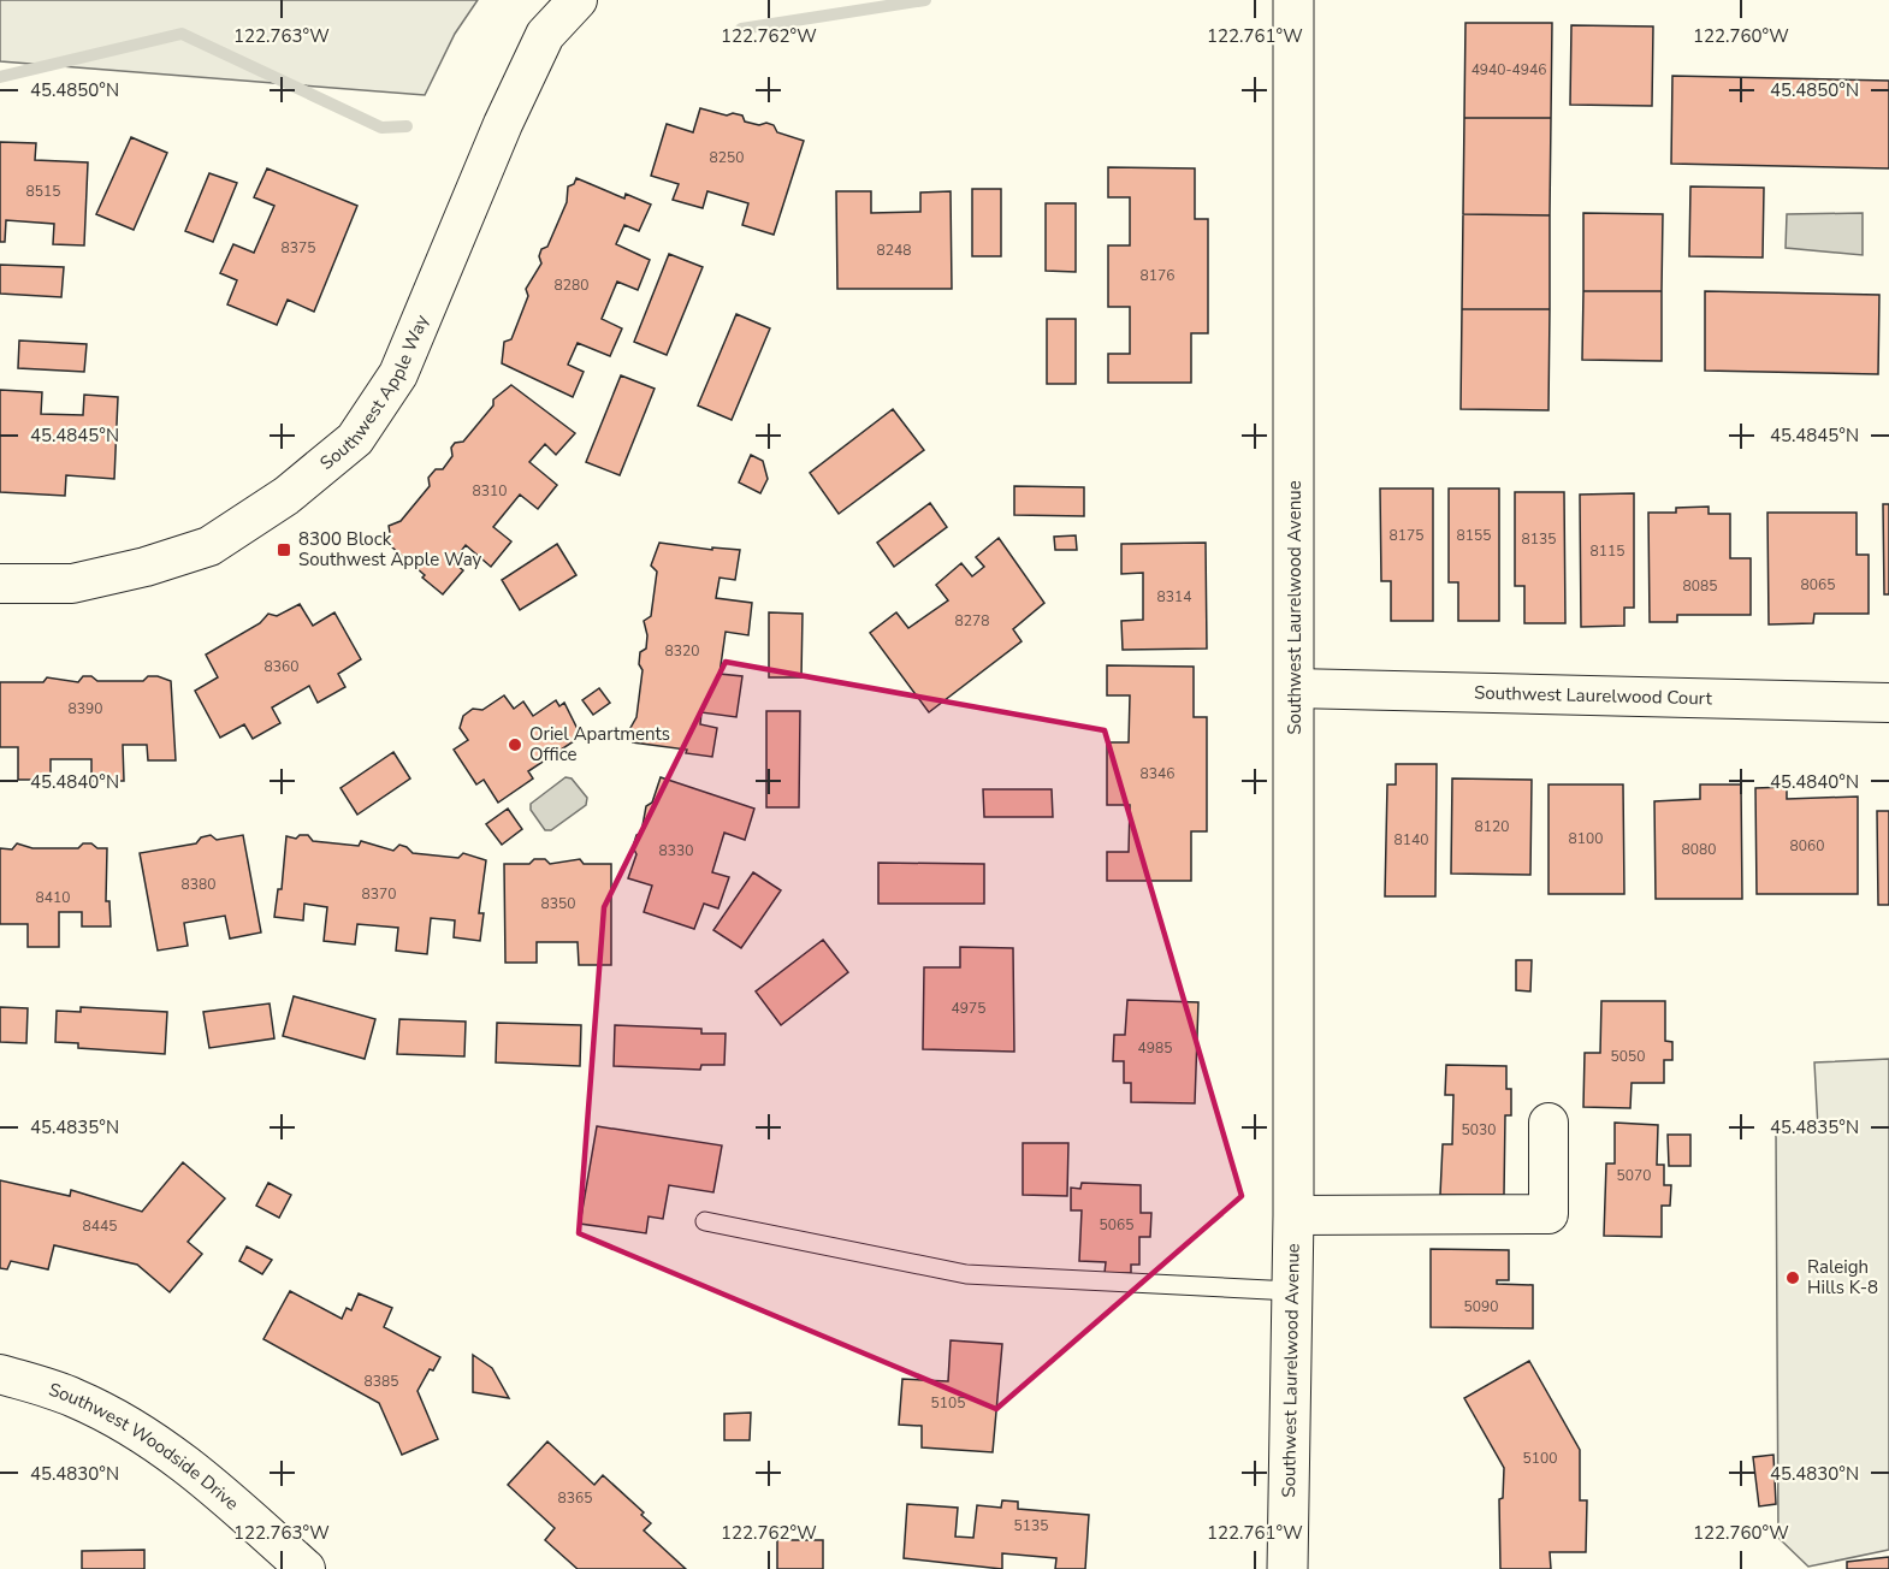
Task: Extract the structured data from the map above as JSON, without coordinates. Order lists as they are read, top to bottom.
{
  "streets": {
    "street": [
      "Southwest Apple Way",
      "Southwest Laurelwood Avenue",
      "Southwest Laurelwood Court",
      "Southwest Woodside Drive"
    ]
  },
  "crossings": [
    ["Southwest Laurelwood Avenue", "Southwest Laurelwood Court"]
  ],
  "places": {
    "transit": ["8300 Block Southwest Apple Way"],
    "other": ["Oriel Apartments Office", "Raleigh Hills K-8"]
  },
  "house_numbers": [
    "4940-4946",
    "8250",
    "8515",
    "8375",
    "8248",
    "8176",
    "8280",
    "8310",
    "8175",
    "8155",
    "8135",
    "8115",
    "8065",
    "8085",
    "8314",
    "8278",
    "8320",
    "8360",
    "8390",
    "8346",
    "8120",
    "8100",
    "8140",
    "8060",
    "8080",
    "8330",
    "8380",
    "8370",
    "8410",
    "8350",
    "4975",
    "4985",
    "5050",
    "5030",
    "5070",
    "5065",
    "8445",
    "5090",
    "8385",
    "5105",
    "5100",
    "8365",
    "5135"
  ],
  "coordinates": [
    "122.763°W",
    "122.762°W",
    "122.761°W",
    "122.760°W",
    "45.4850°N",
    "45.4845°N",
    "45.4840°N",
    "45.4835°N",
    "45.4830°N"
  ]
}
